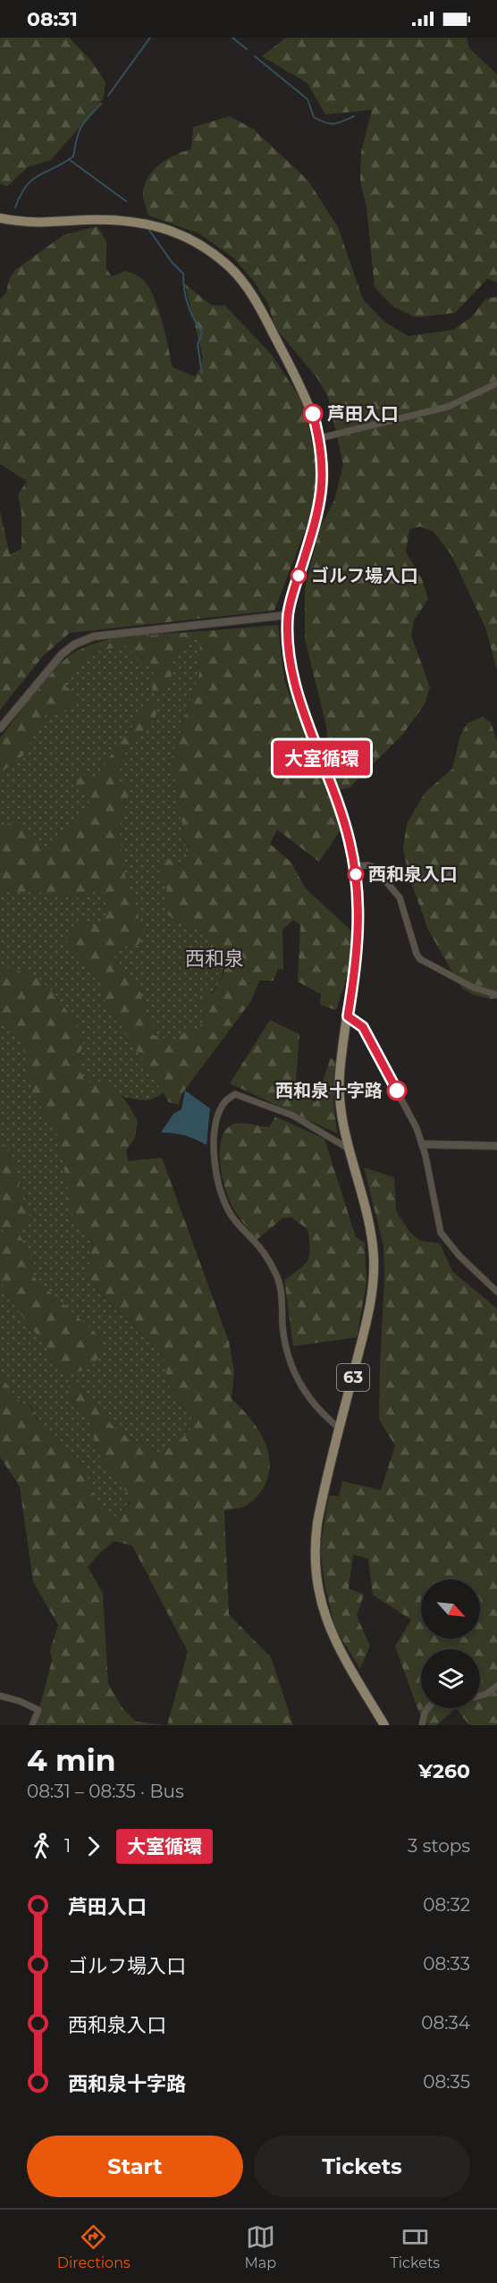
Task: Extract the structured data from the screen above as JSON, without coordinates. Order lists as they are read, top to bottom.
{
  "streets": {
    "main road": ["63"]
  },
  "districts": ["西和泉"],
  "places": [
    "芦田入口",
    "ゴルフ場入口",
    "西和泉入口",
    "西和泉十字路"
  ],
  "lines": ["bus line 大室循環"],
  "north": "bottom right",
  "page": {
    "status": "08:31",
    "on_map": "大室循環",
    "heading": ["4 min", "08:31 – 08:35 · Bus", "¥260"],
    "legs": ["1", "大室循環", "3 stops"],
    "list": [
      {
        "name": "芦田入口",
        "value": "08:32"
      },
      {
        "name": "ゴルフ場入口",
        "value": "08:33"
      },
      {
        "name": "西和泉入口",
        "value": "08:34"
      },
      {
        "name": "西和泉十字路",
        "value": "08:35"
      }
    ],
    "buttons": ["Start", "Tickets"],
    "tabs": ["Directions", "Map", "Tickets"]
  }
}
